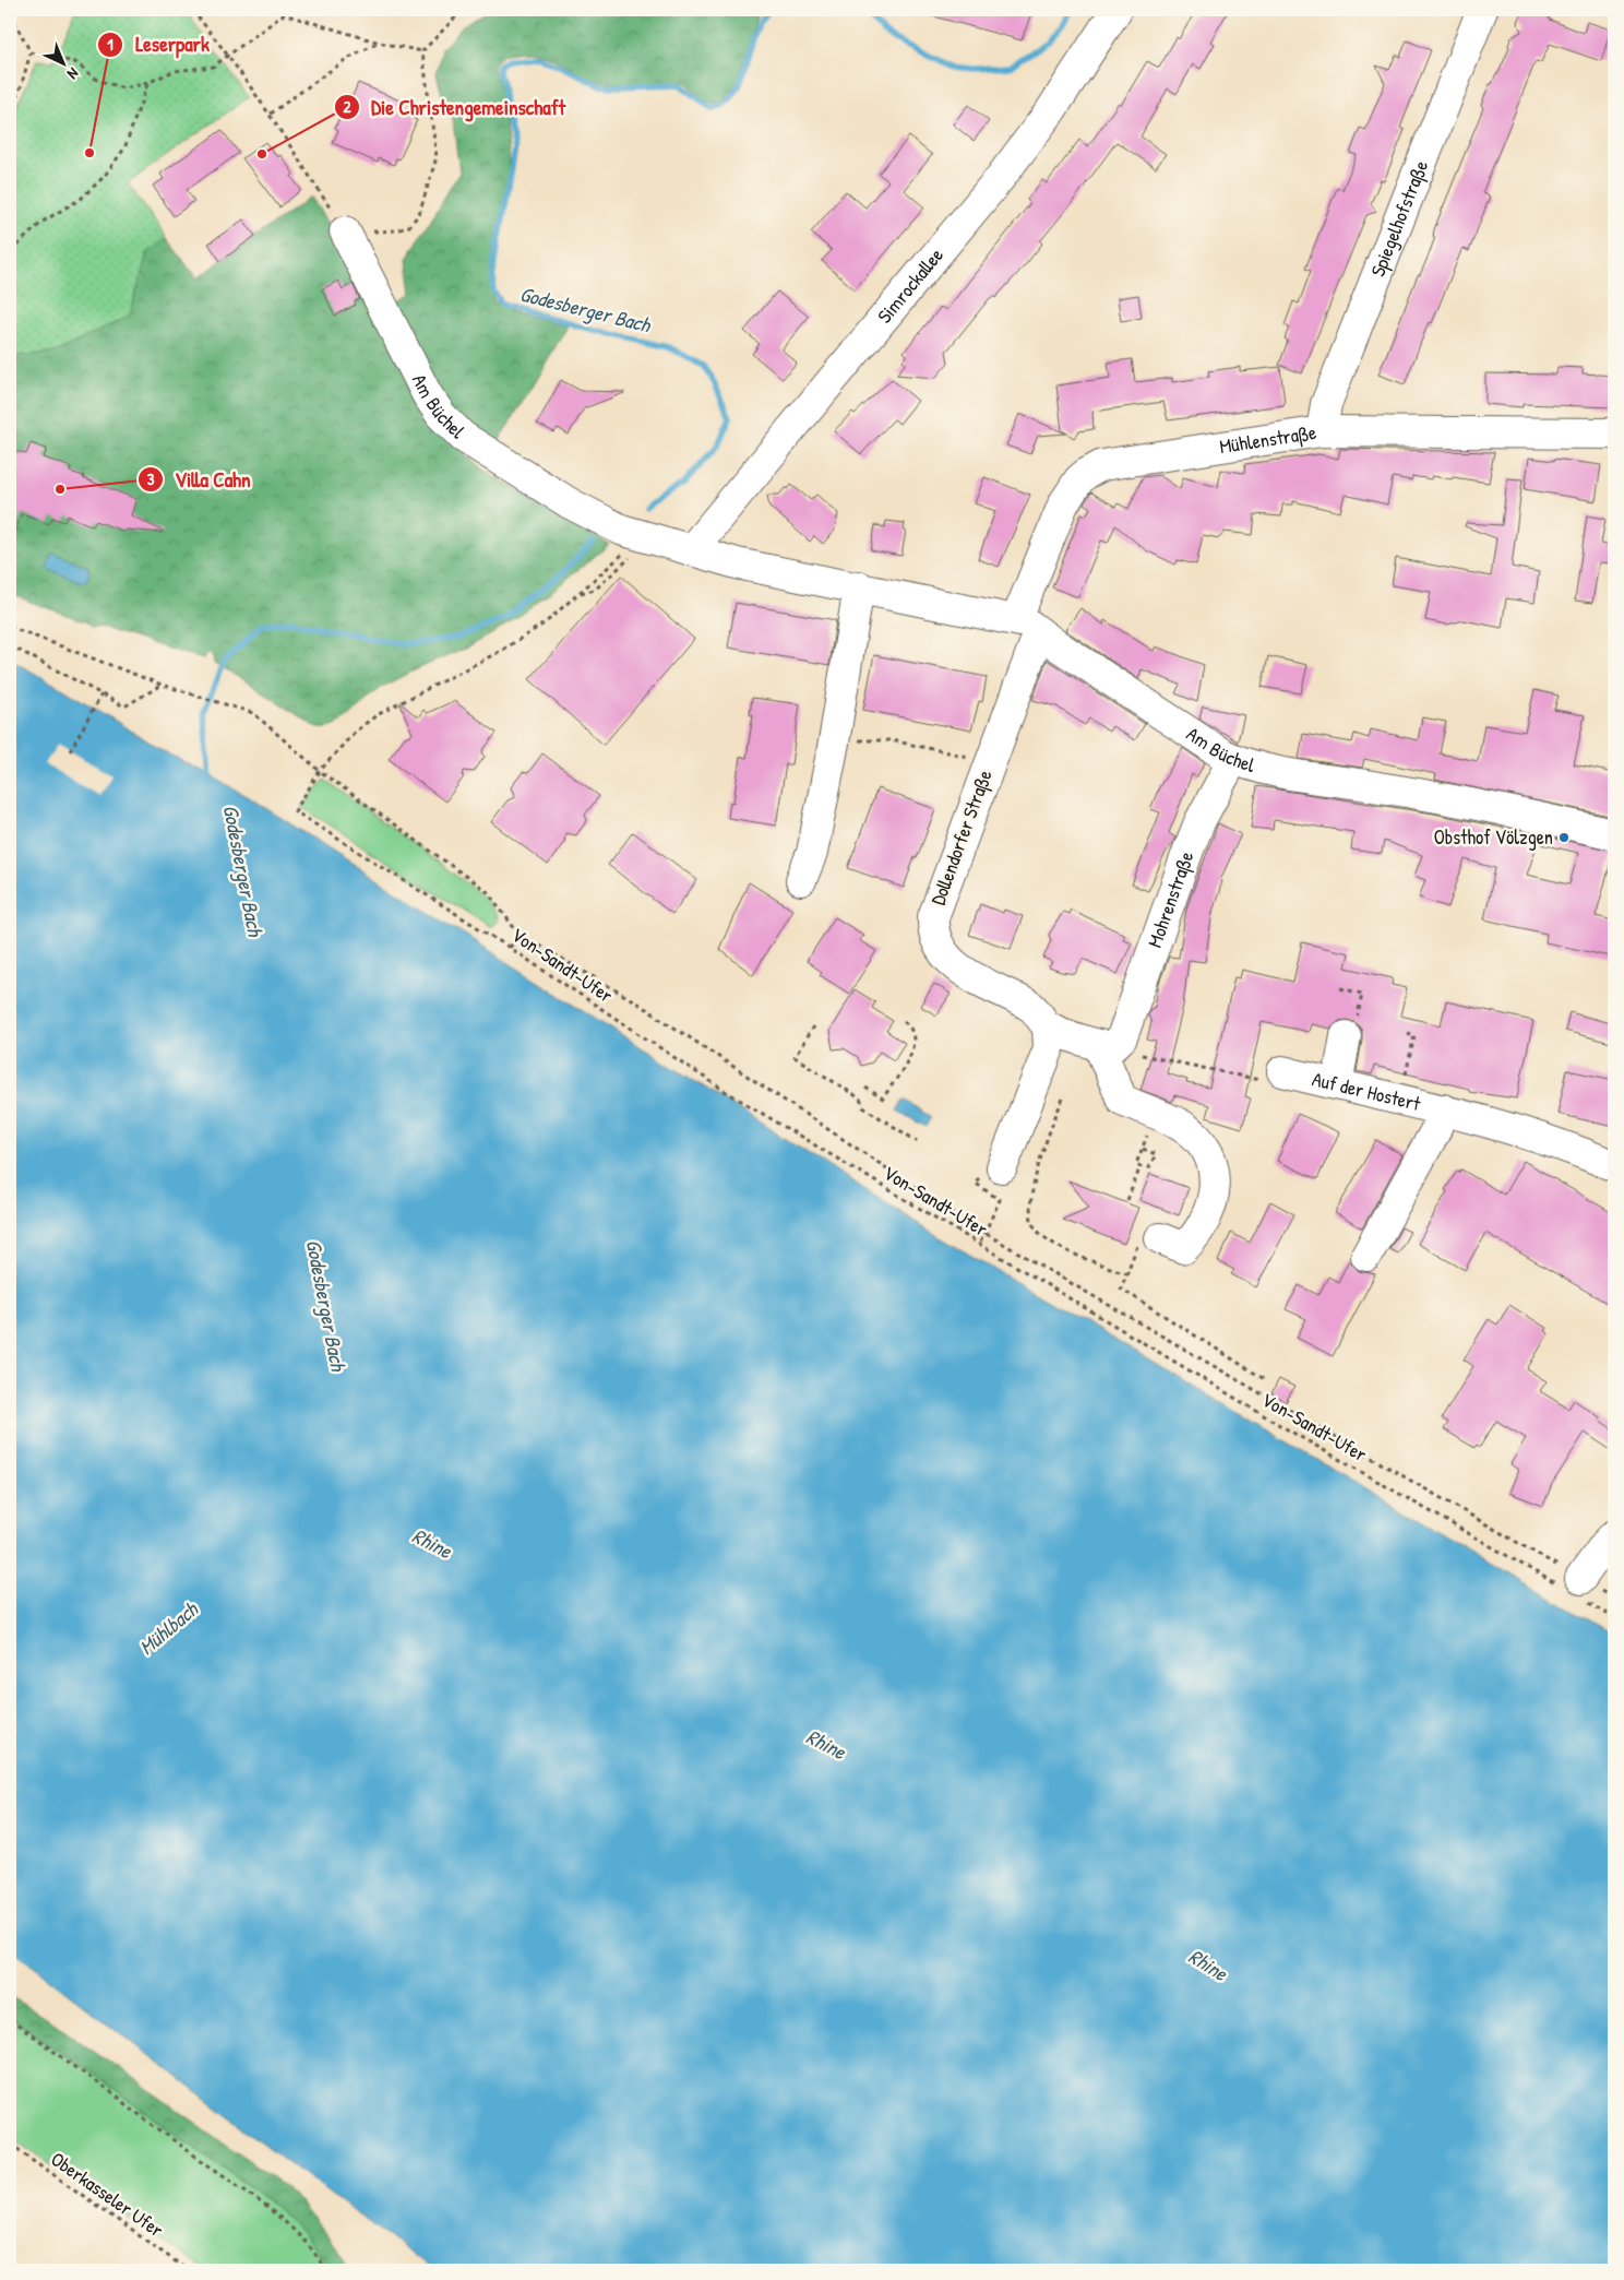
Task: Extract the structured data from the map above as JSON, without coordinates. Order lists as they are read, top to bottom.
{
  "streets": {
    "street": [
      "Spiegelhofstraße",
      "Simrockallee",
      "Am Büchel",
      "Mühlenstraße",
      "Dollendorfer Straße",
      "Mohrenstraße",
      "Auf der Hostert"
    ],
    "path": ["Von-Sandt-Ufer", "Oberkasseler Ufer"]
  },
  "crossings": [
    ["Spiegelhofstraße", "Mühlenstraße"],
    ["Simrockallee", "Am Büchel"],
    ["Am Büchel", "Mühlenstraße"],
    ["Am Büchel", "Dollendorfer Straße"],
    ["Am Büchel", "Mohrenstraße"],
    ["Mühlenstraße", "Dollendorfer Straße"],
    ["Dollendorfer Straße", "Mohrenstraße"]
  ],
  "water": ["Godesberger Bach", "Rhine", "Mühlbach"],
  "places": [
    "Leserpark",
    "Die Christengemeinschaft",
    "Villa Cahn",
    "Obsthof Völzgen"
  ],
  "north": "bottom right"
}
